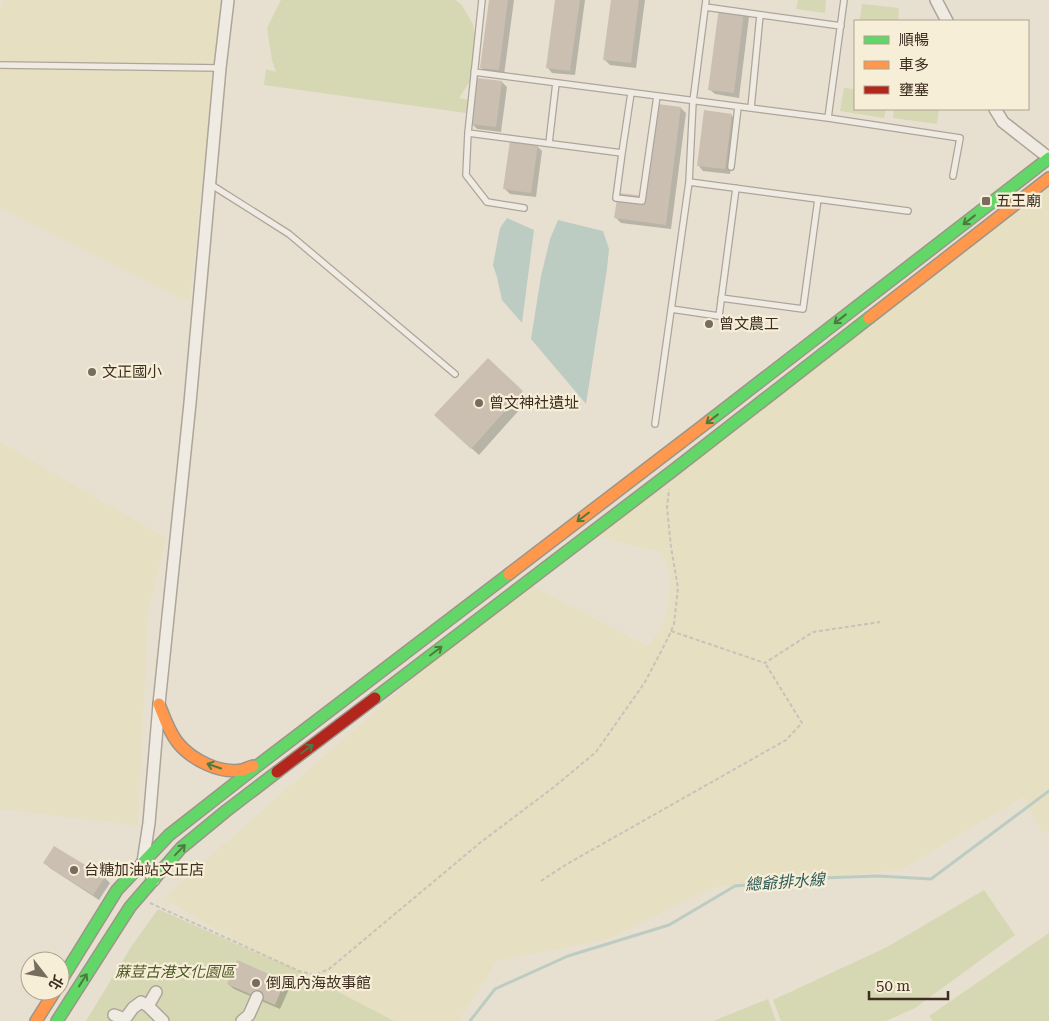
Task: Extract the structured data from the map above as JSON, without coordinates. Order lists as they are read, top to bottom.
{
  "water": ["總爺排水線"],
  "parks": ["蔴荳古港文化園區"],
  "places": {
    "transit": ["五王廟"],
    "other": [
      "曾文農工",
      "文正國小",
      "曾文神社遺址",
      "台糖加油站文正店",
      "倒風內海故事館"
    ]
  },
  "legend": ["順暢", "車多", "壅塞"],
  "scale_bar": "50 m",
  "north": "bottom right"
}
